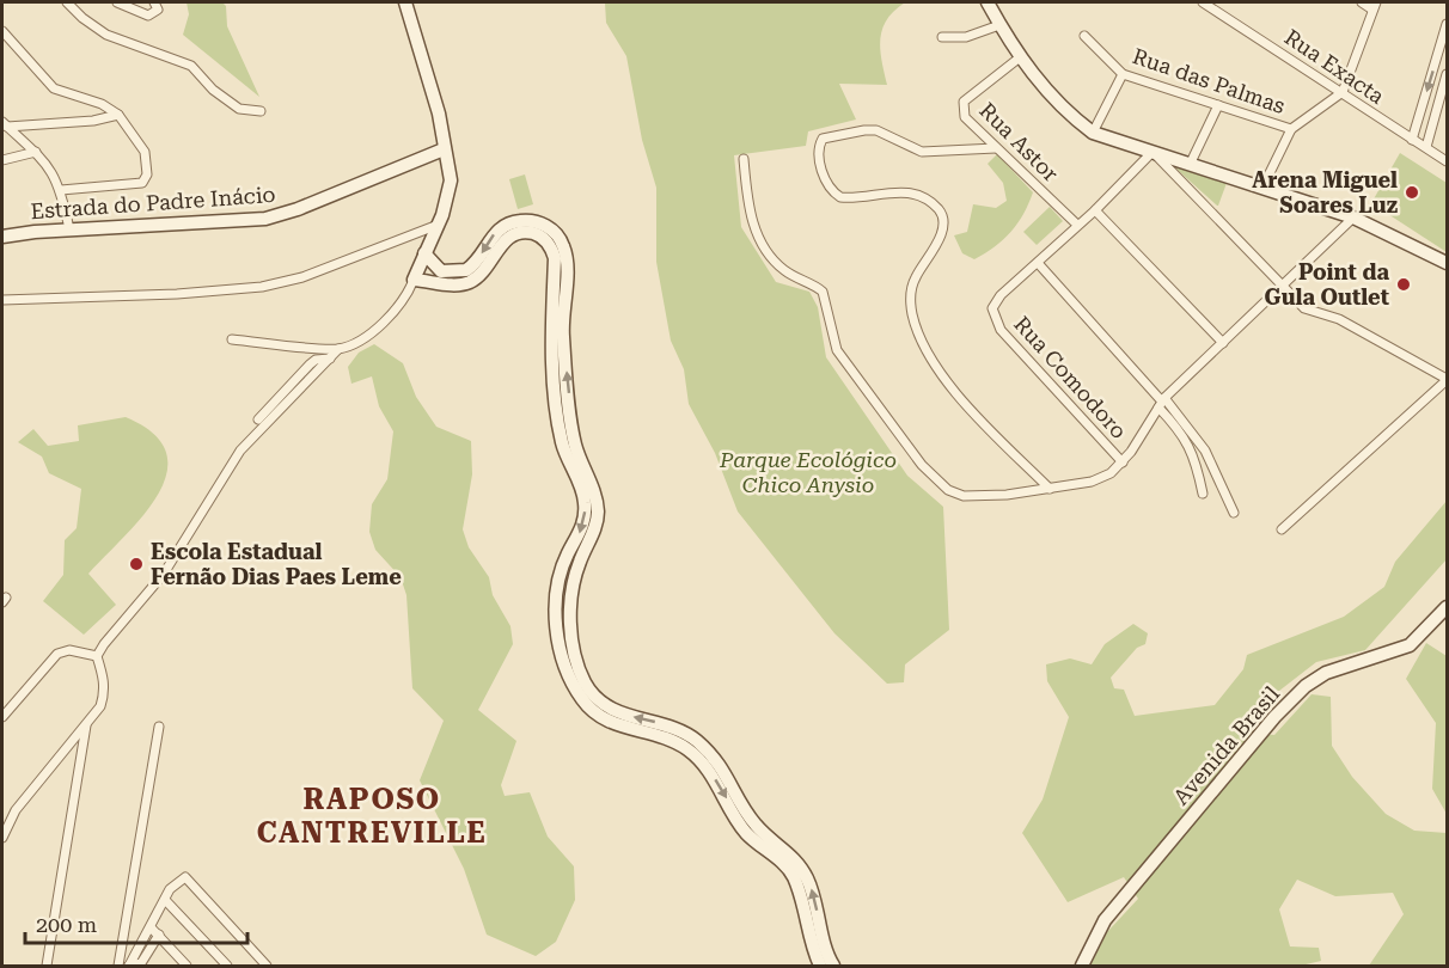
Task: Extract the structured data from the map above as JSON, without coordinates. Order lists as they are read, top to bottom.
{
  "streets": {
    "street": [
      "Rua Exacta",
      "Rua das Palmas",
      "Rua Astor",
      "Estrada do Padre Inácio",
      "Rua Comodoro",
      "Avenida Brasil"
    ]
  },
  "districts": ["RAPOSO CANTREVILLE"],
  "parks": ["Parque Ecológico Chico Anysio"],
  "places": ["Arena Miguel Soares Luz", "Point da Gula Outlet", "Escola Estadual Fernão Dias Paes Leme"],
  "scale_bar": "200 m"
}
